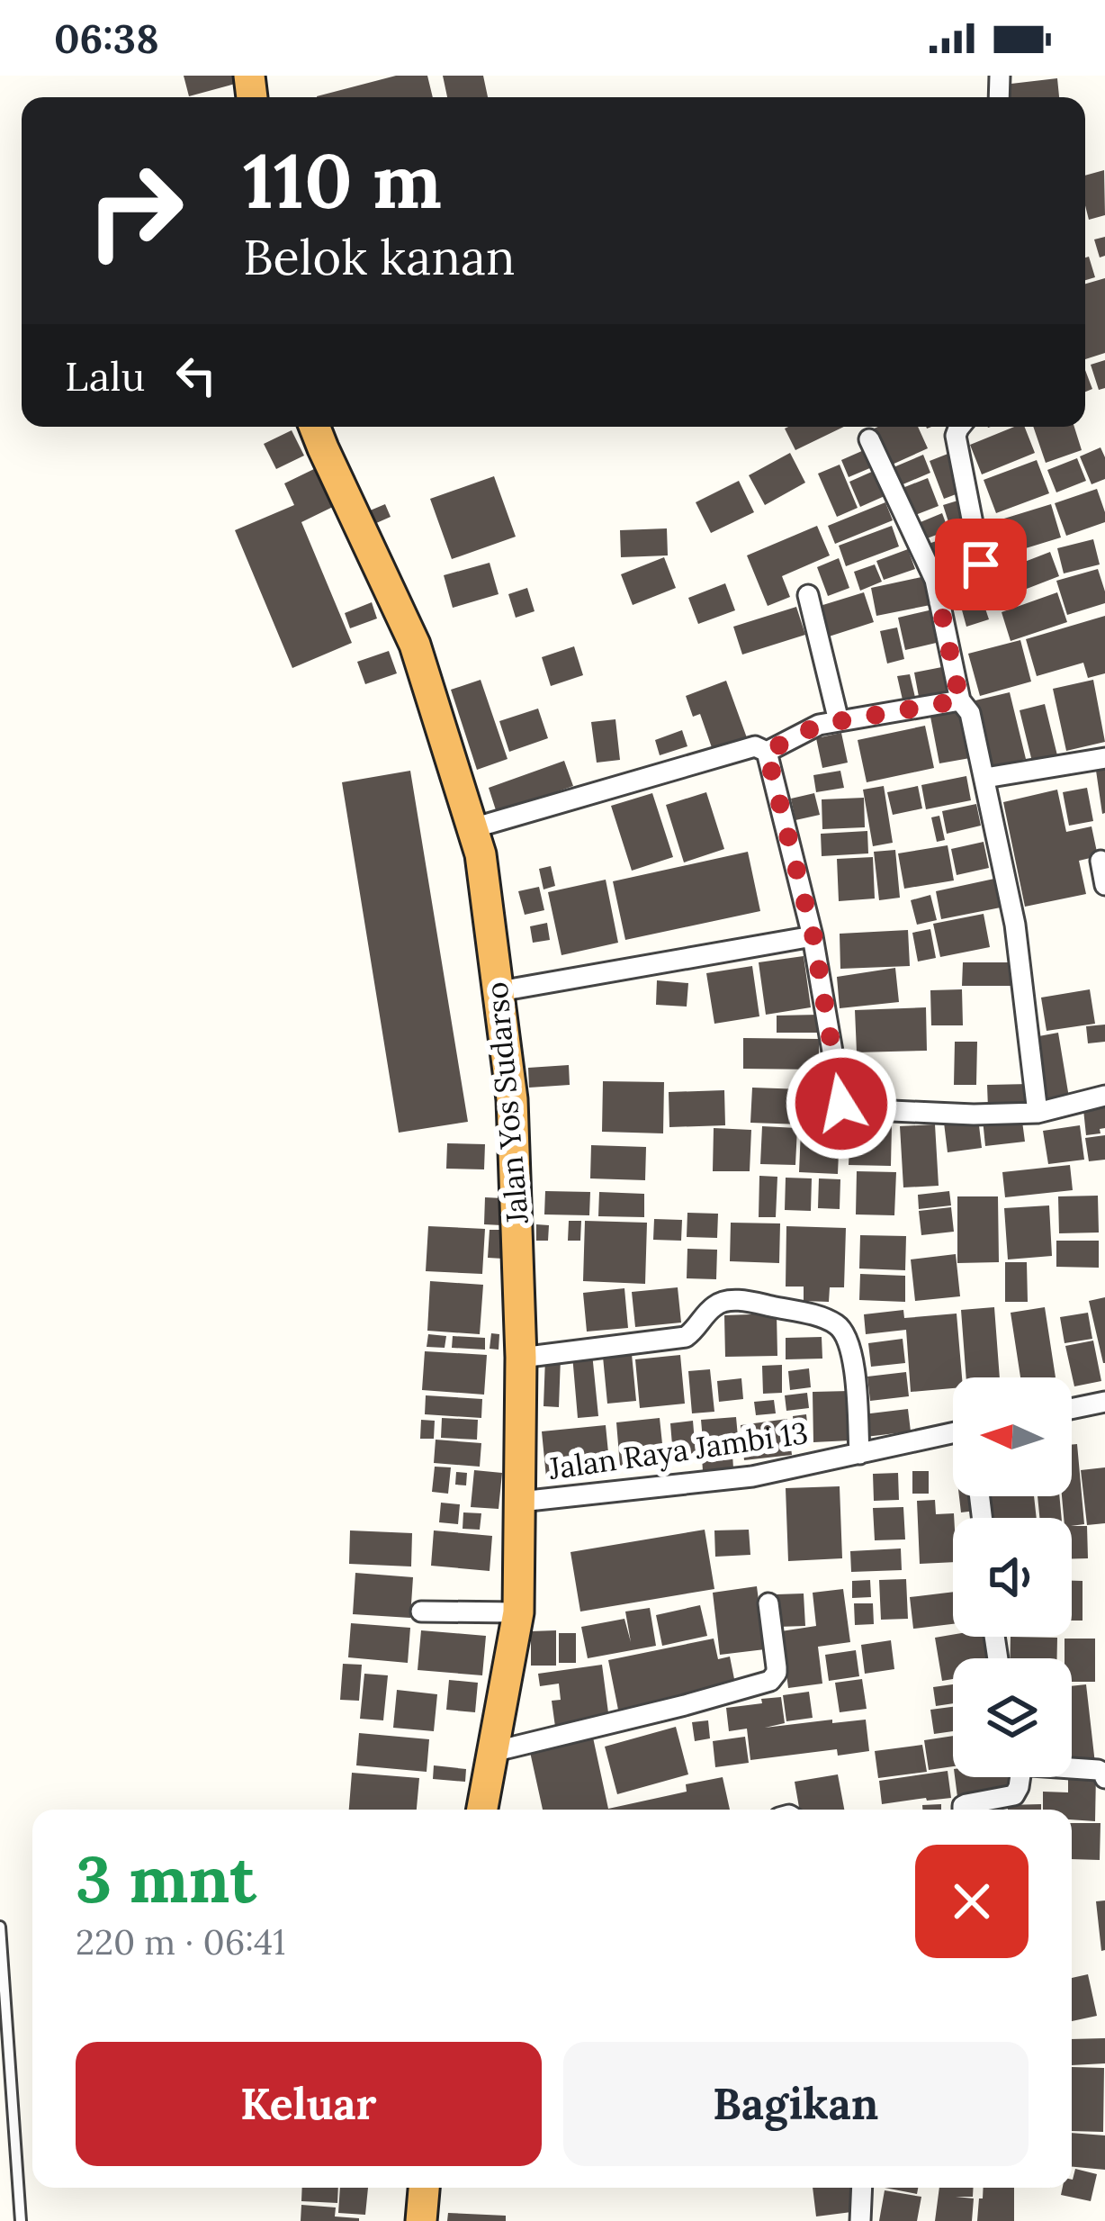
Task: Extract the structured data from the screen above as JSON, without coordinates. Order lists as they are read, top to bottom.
{
  "streets": {
    "highway": ["Jalan Yos Sudarso"],
    "street": ["Jalan Raya Jambi 13"]
  },
  "crossings": [
    ["Jalan Yos Sudarso", "Jalan Raya Jambi 13"]
  ],
  "north": "left",
  "page": {
    "status": "06:38",
    "turn": ["110 m", "Belok kanan"],
    "then": "Lalu",
    "heading": ["3 mnt", "220 m · 06:41"],
    "buttons": ["Keluar", "Bagikan"]
  }
}
